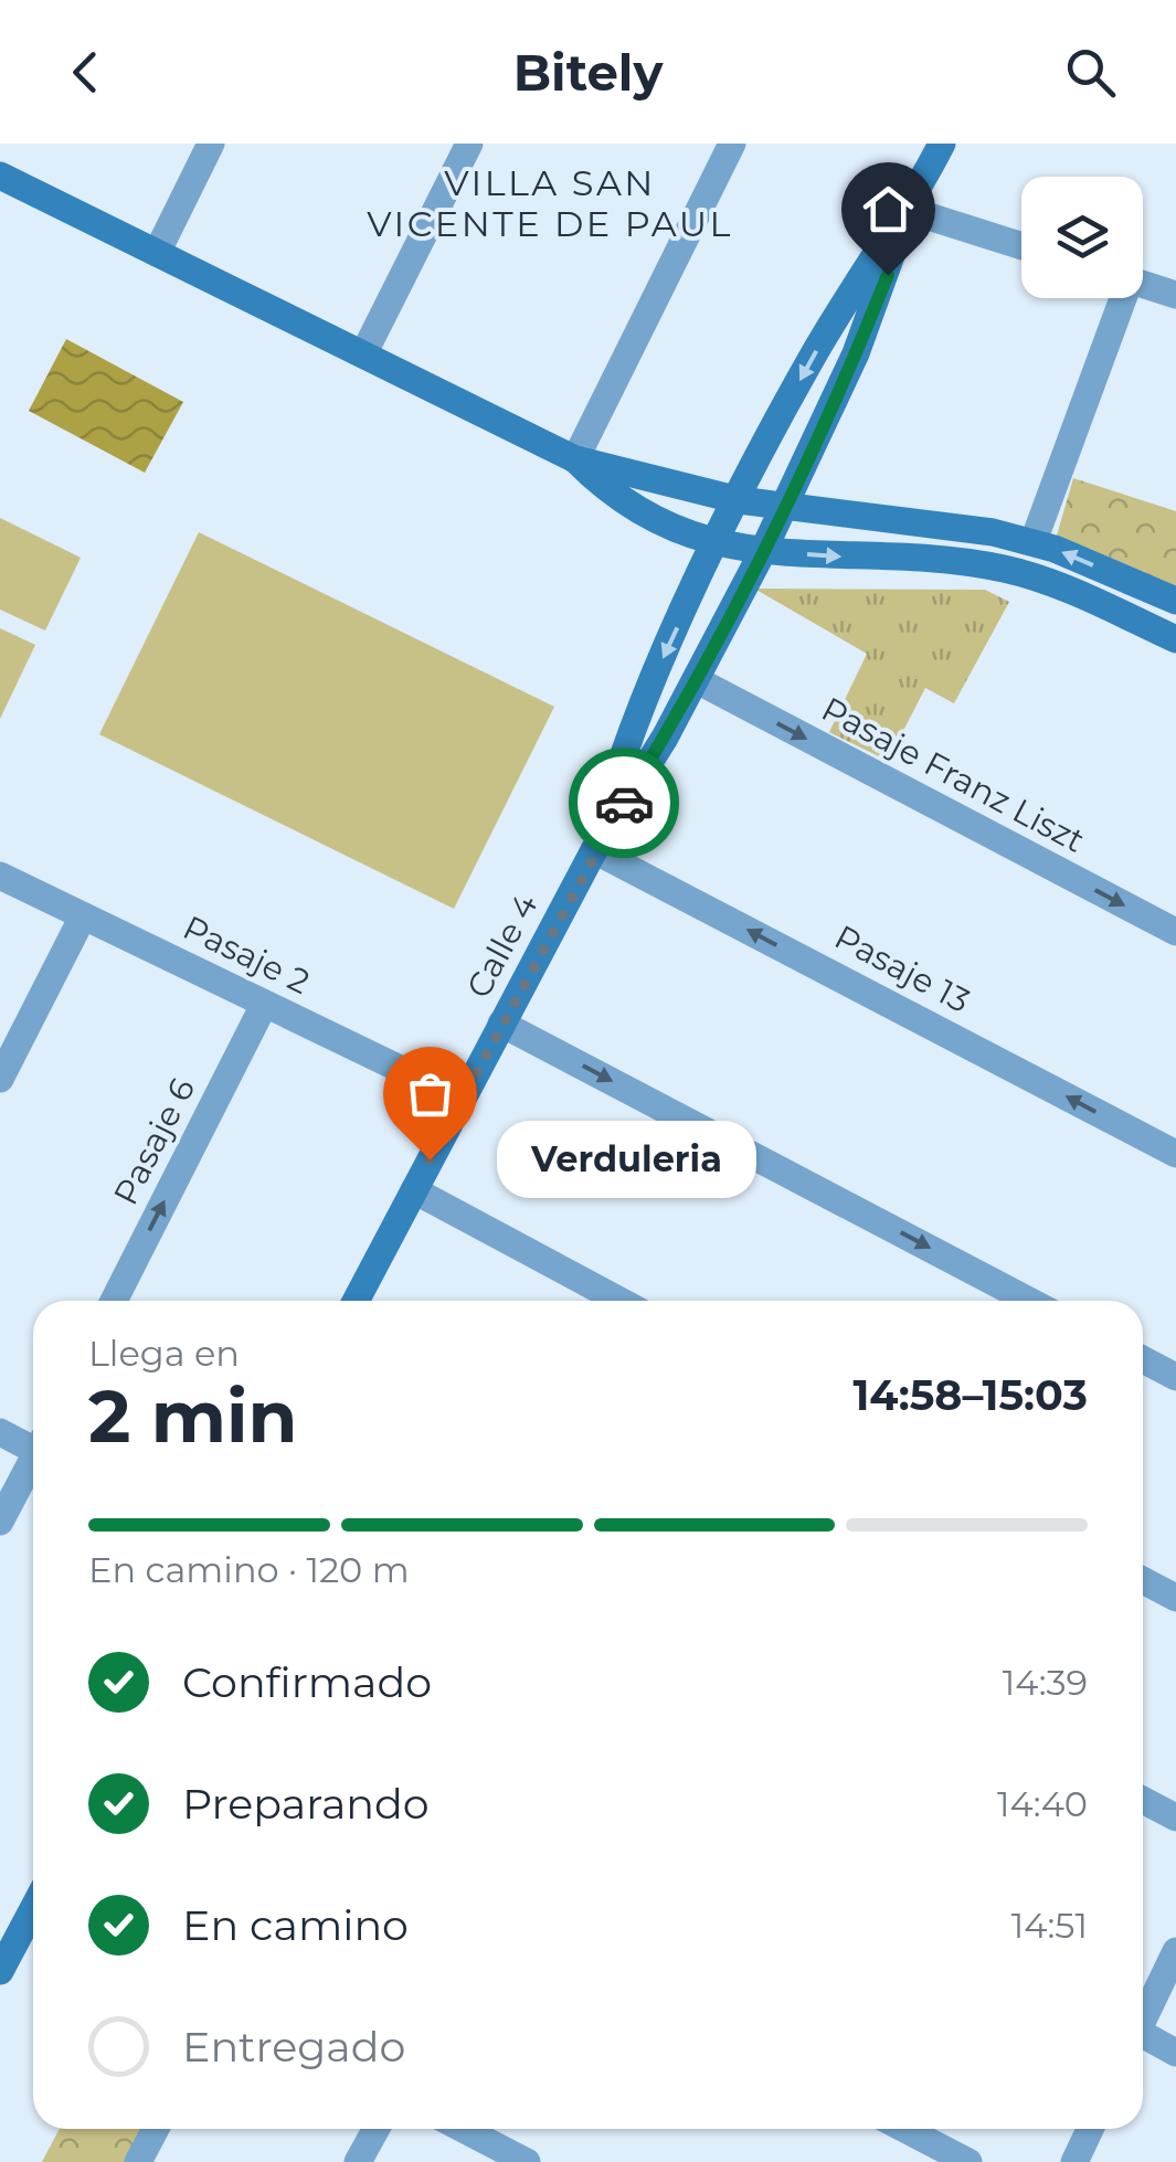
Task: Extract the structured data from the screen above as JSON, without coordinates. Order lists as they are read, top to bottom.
{
  "streets": {
    "street": [
      "Pasaje Franz Liszt",
      "Calle 4",
      "Pasaje 2",
      "Pasaje 13",
      "Pasaje 6"
    ]
  },
  "crossings": [
    ["Pasaje Franz Liszt", "Calle 4"],
    ["Calle 4", "Pasaje 2"],
    ["Calle 4", "Pasaje 13"],
    ["Pasaje 2", "Pasaje 6"]
  ],
  "districts": ["VILLA SAN VICENTE DE PAUL"],
  "places": ["Verduleria"],
  "page": {
    "header": "Bitely",
    "bubble": "Verduleria",
    "heading": ["2 min", "Llega en", "14:58–15:03"],
    "bar": "En camino · 120 m",
    "list": [
      ["Confirmado", "14:39"],
      ["Preparando", "14:40"],
      ["En camino", "14:51"],
      "Entregado"
    ]
  }
}
